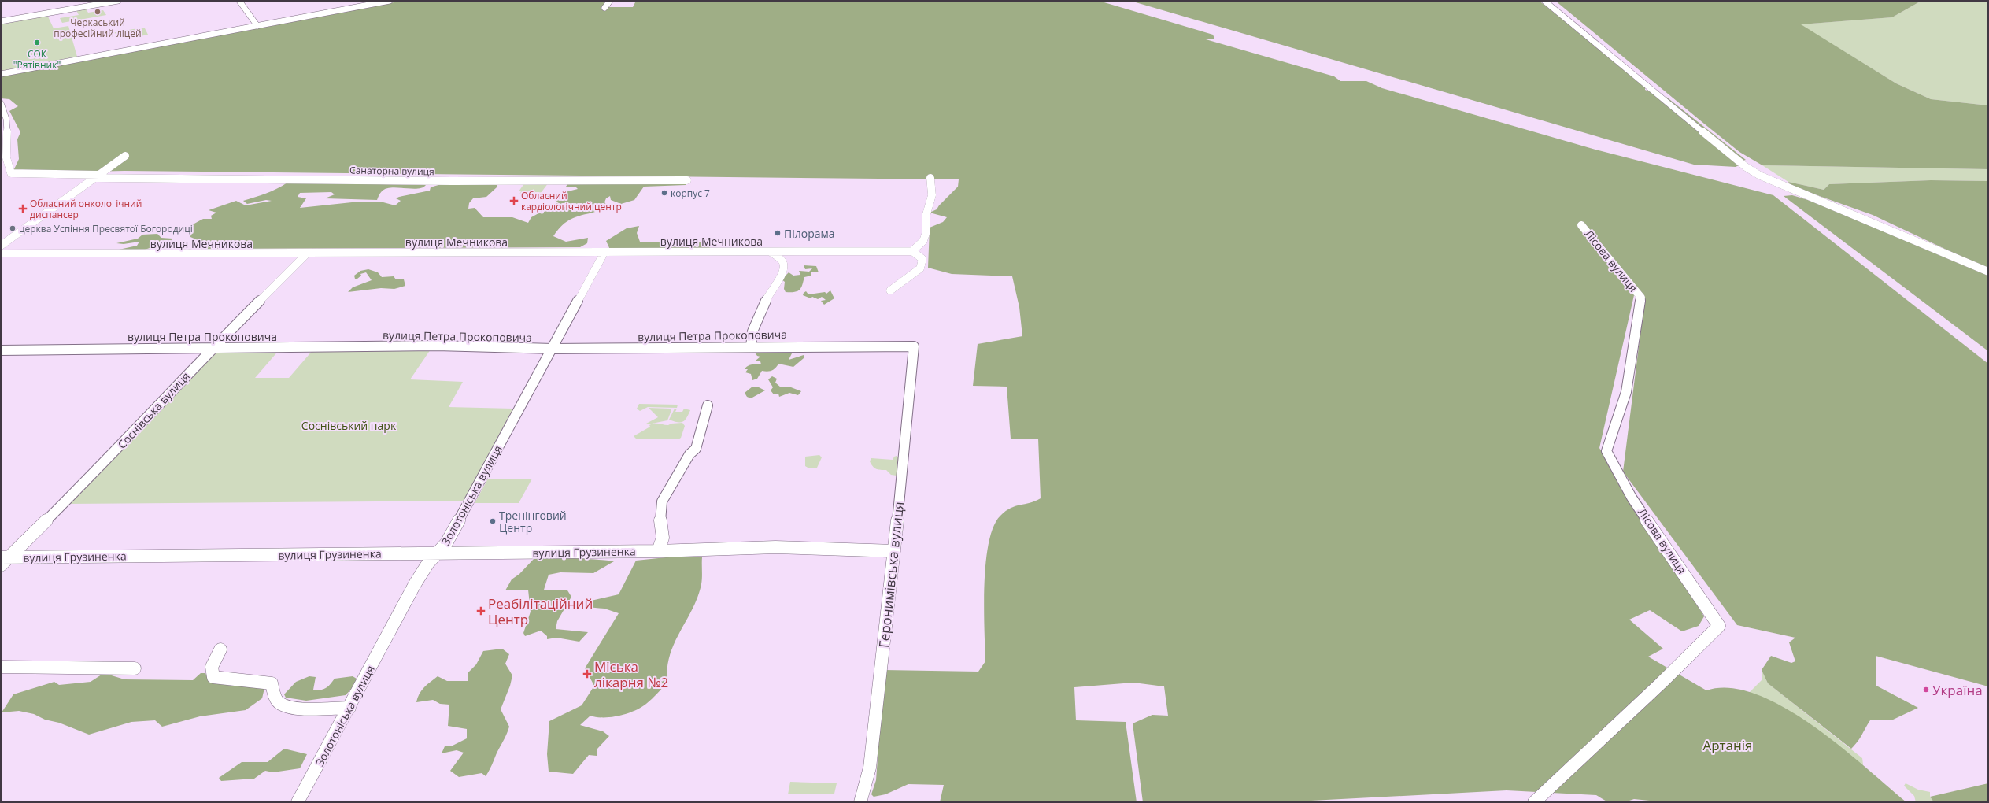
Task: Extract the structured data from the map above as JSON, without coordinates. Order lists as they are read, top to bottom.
{
  "streets": {
    "street": [
      "Санаторна вулиця",
      "вулиця Мечникова",
      "Лісова вулиця",
      "вулиця Петра Прокоповича",
      "Соснівська вулиця",
      "Золотоніська вулиця",
      "вулиця Грузиненка",
      "Геронимівська вулиця"
    ]
  },
  "crossings": [
    ["вулиця Мечникова", "Соснівська вулиця"],
    ["вулиця Мечникова", "Золотоніська вулиця"],
    ["вулиця Петра Прокоповича", "Соснівська вулиця"],
    ["вулиця Петра Прокоповича", "Золотоніська вулиця"],
    ["вулиця Петра Прокоповича", "Геронимівська вулиця"],
    ["Соснівська вулиця", "вулиця Грузиненка"],
    ["Золотоніська вулиця", "вулиця Грузиненка"],
    ["вулиця Грузиненка", "Геронимівська вулиця"]
  ],
  "parks": ["Соснівський парк", "Артанія"],
  "places": {
    "other": [
      "Черкаський професійний ліцей",
      "СОК \"Рятівник\"",
      "корпус 7",
      "церква Успіння Пресвятої Богородиці",
      "Пілорама",
      "Тренінговий Центр",
      "Україна"
    ],
    "health": [
      "Обласний кардіологічний центр",
      "Обласний онкологічний диспансер",
      "Реабілітаційний Центр",
      "Міська лікарня №2"
    ]
  }
}
